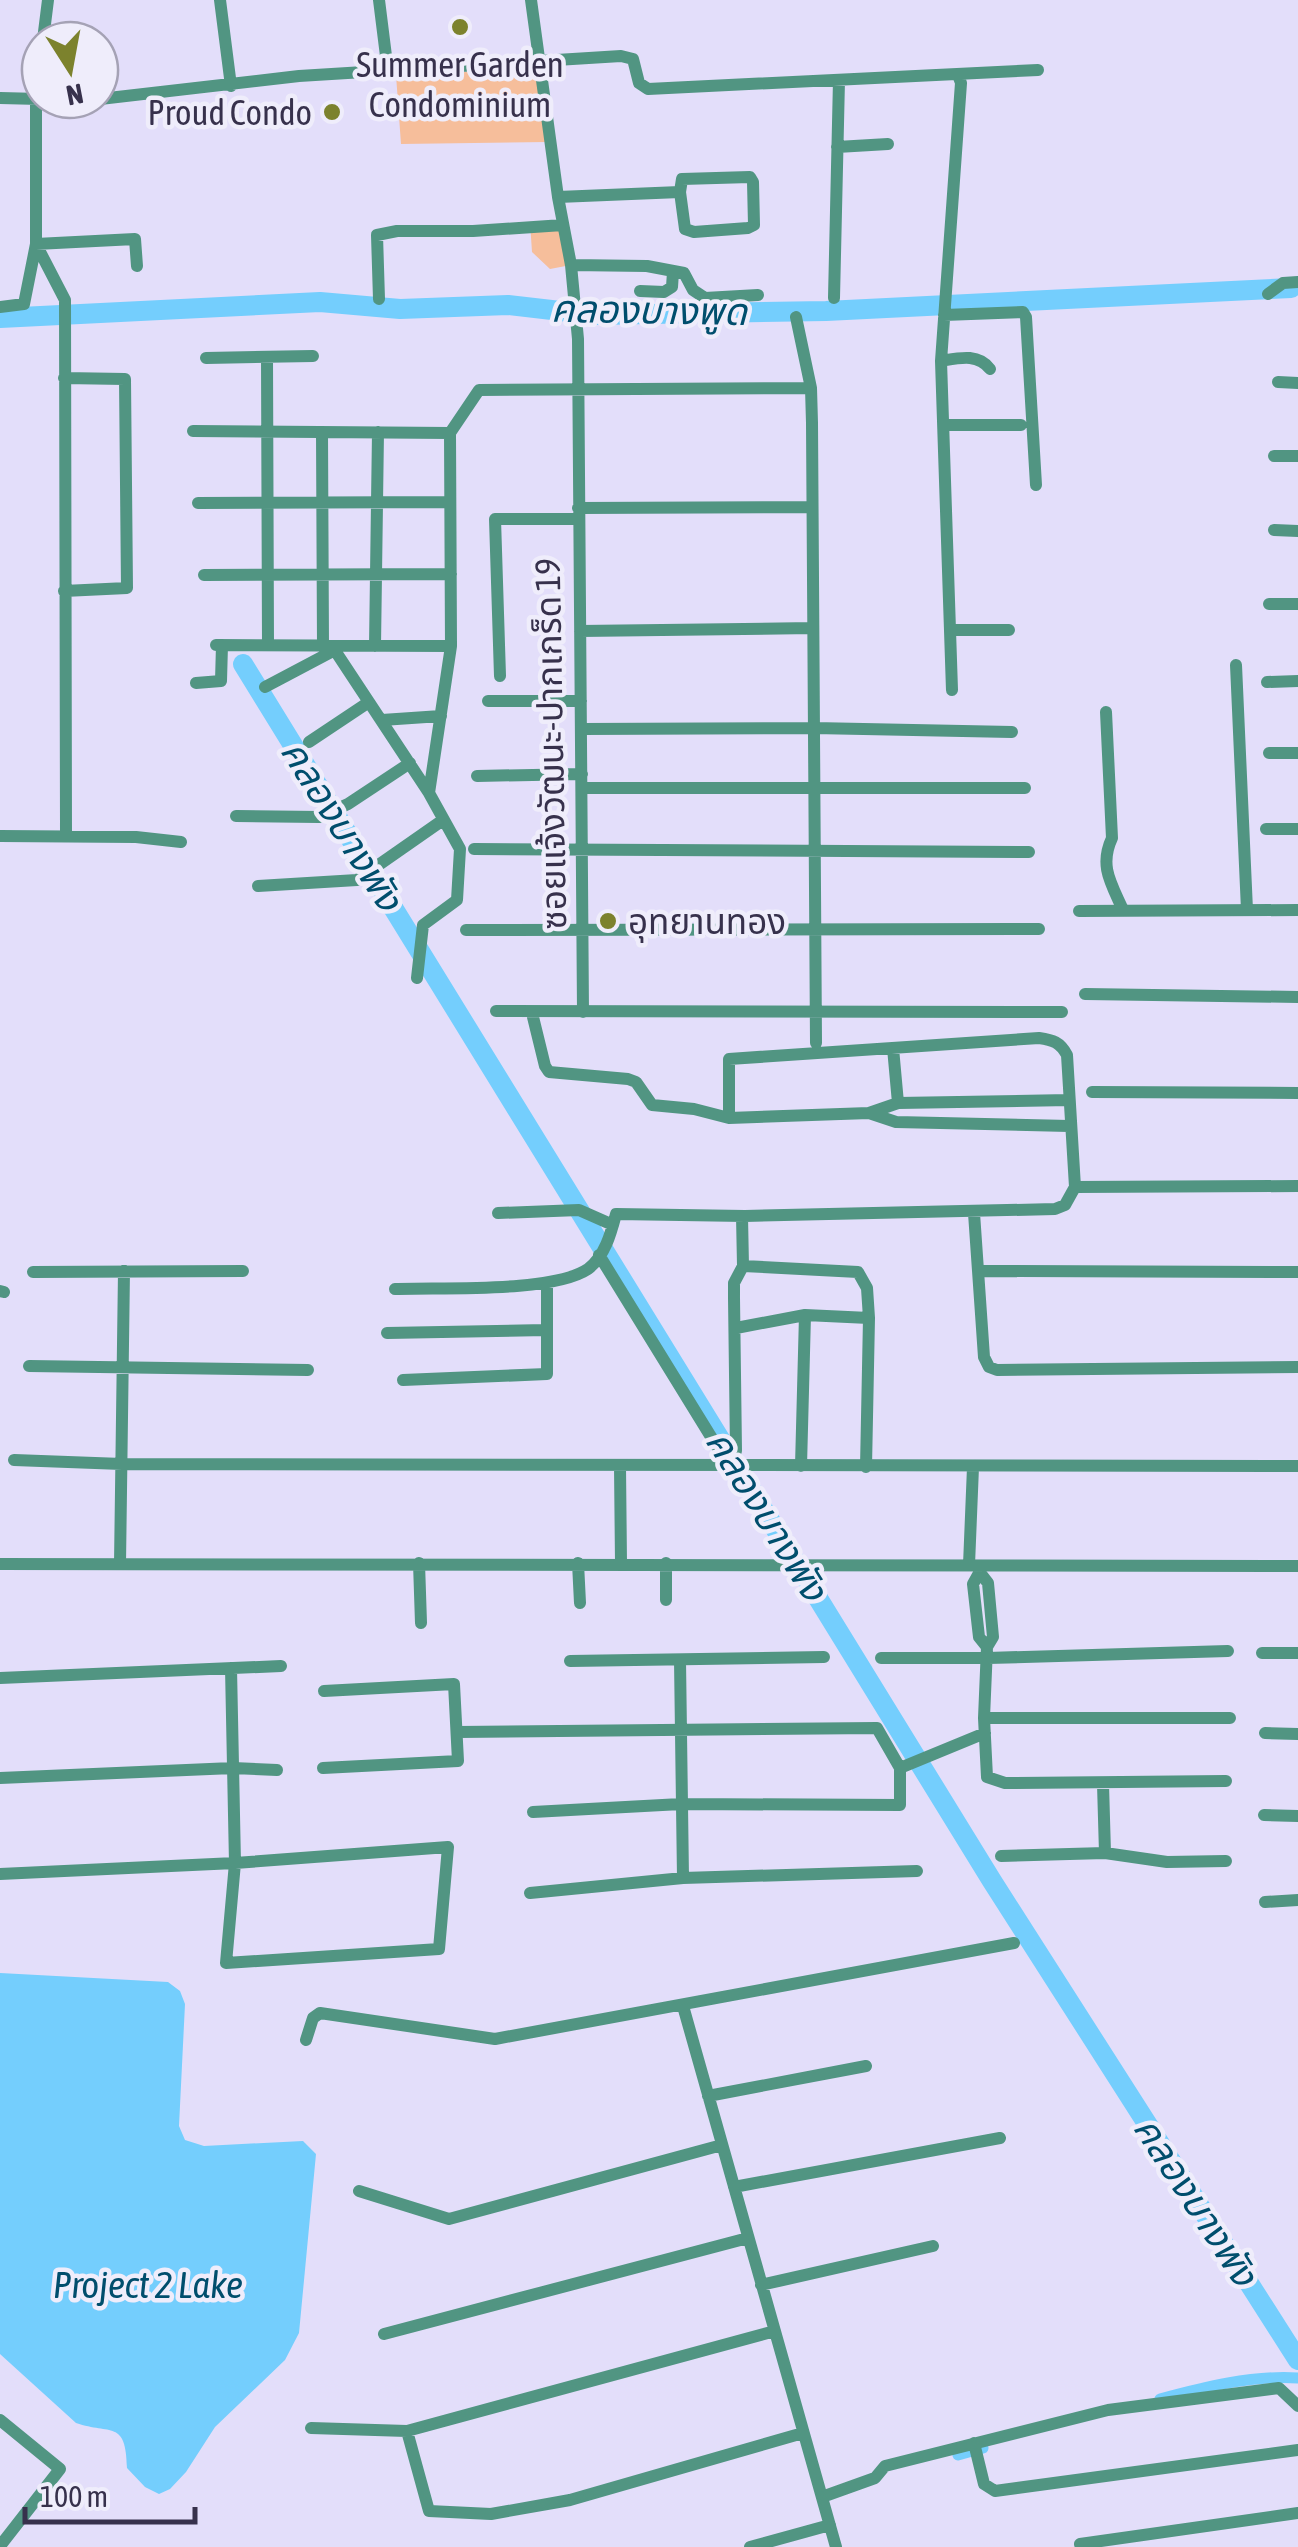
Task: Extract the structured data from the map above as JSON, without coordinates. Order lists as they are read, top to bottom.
{
  "streets": {
    "street": ["ซอยแจ้งวัฒนะ-ปากเกร็ด 19"]
  },
  "water": ["คลองบางพูด", "คลองบางพัง", "Project 2 Lake"],
  "places": ["Summer Garden Condominium", "Proud Condo", "อุทยานทอง"],
  "scale_bar": "100 m",
  "north": "bottom"
}
